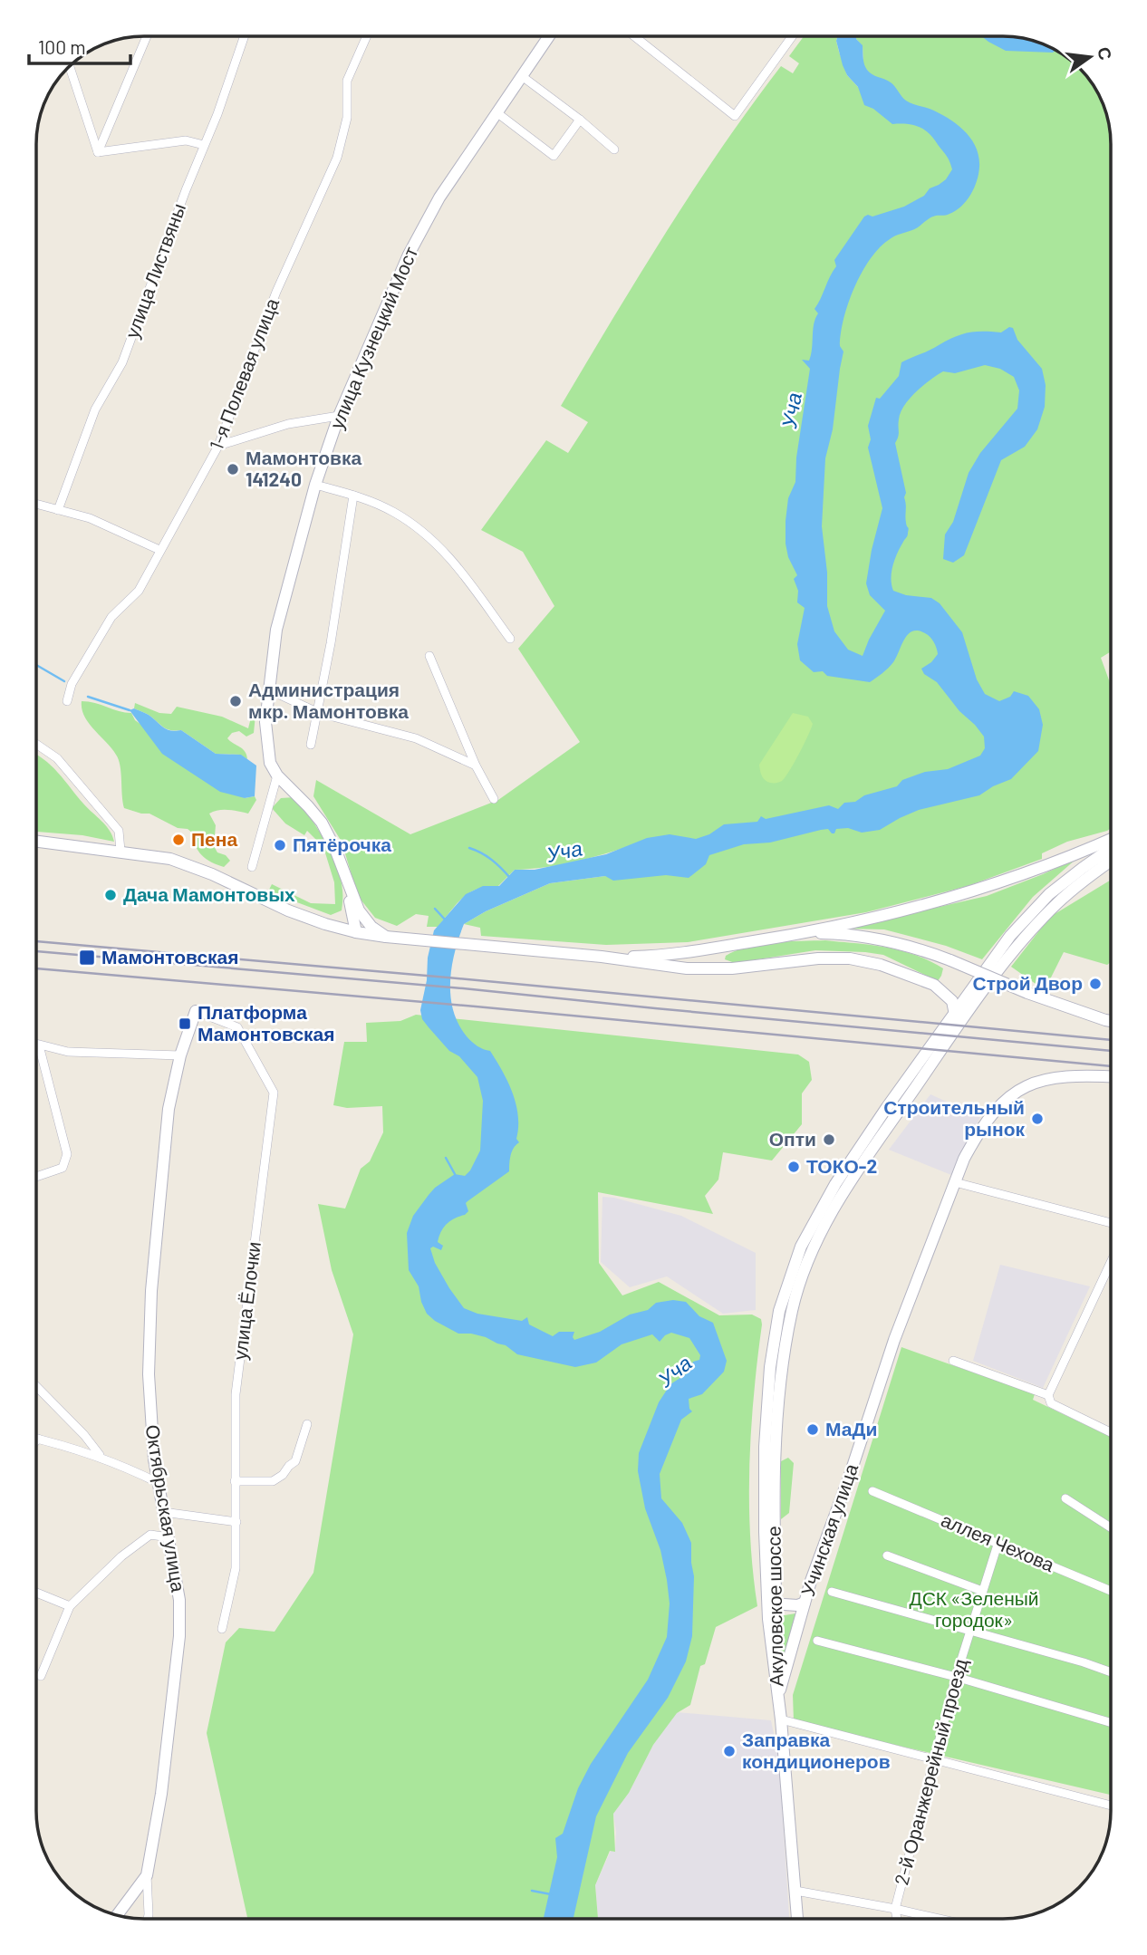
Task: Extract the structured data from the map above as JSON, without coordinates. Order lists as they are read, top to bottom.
{
  "streets": {
    "street": [
      "улица Листвяны",
      "улица Кузнецкий Мост",
      "1-я Полевая улица",
      "улица Ёлочки",
      "Октябрьская улица",
      "Учинская улица",
      "аллея Чехова",
      "Акуловское шоссе",
      "2-й Оранжерейный проезд"
    ]
  },
  "crossings": [
    ["улица Ёлочки", "Октябрьская улица"],
    ["Учинская улица", "Акуловское шоссе"],
    ["аллея Чехова", "2-й Оранжерейный проезд"]
  ],
  "water": ["Уча"],
  "parks": ["ДСК «Зеленый городок»"],
  "places": {
    "other": [
      "Мамонтовка 141240",
      "Администрация мкр. Мамонтовка",
      "Пена",
      "Пятёрочка",
      "Дача Мамонтовых",
      "Строй Двор",
      "Строительный рынок",
      "Опти",
      "ТОКО-2",
      "МаДи",
      "Заправка кондиционеров"
    ],
    "transit": ["Мамонтовская", "Платформа Мамонтовская"]
  },
  "scale_bar": "100 m",
  "north": "right"
}
